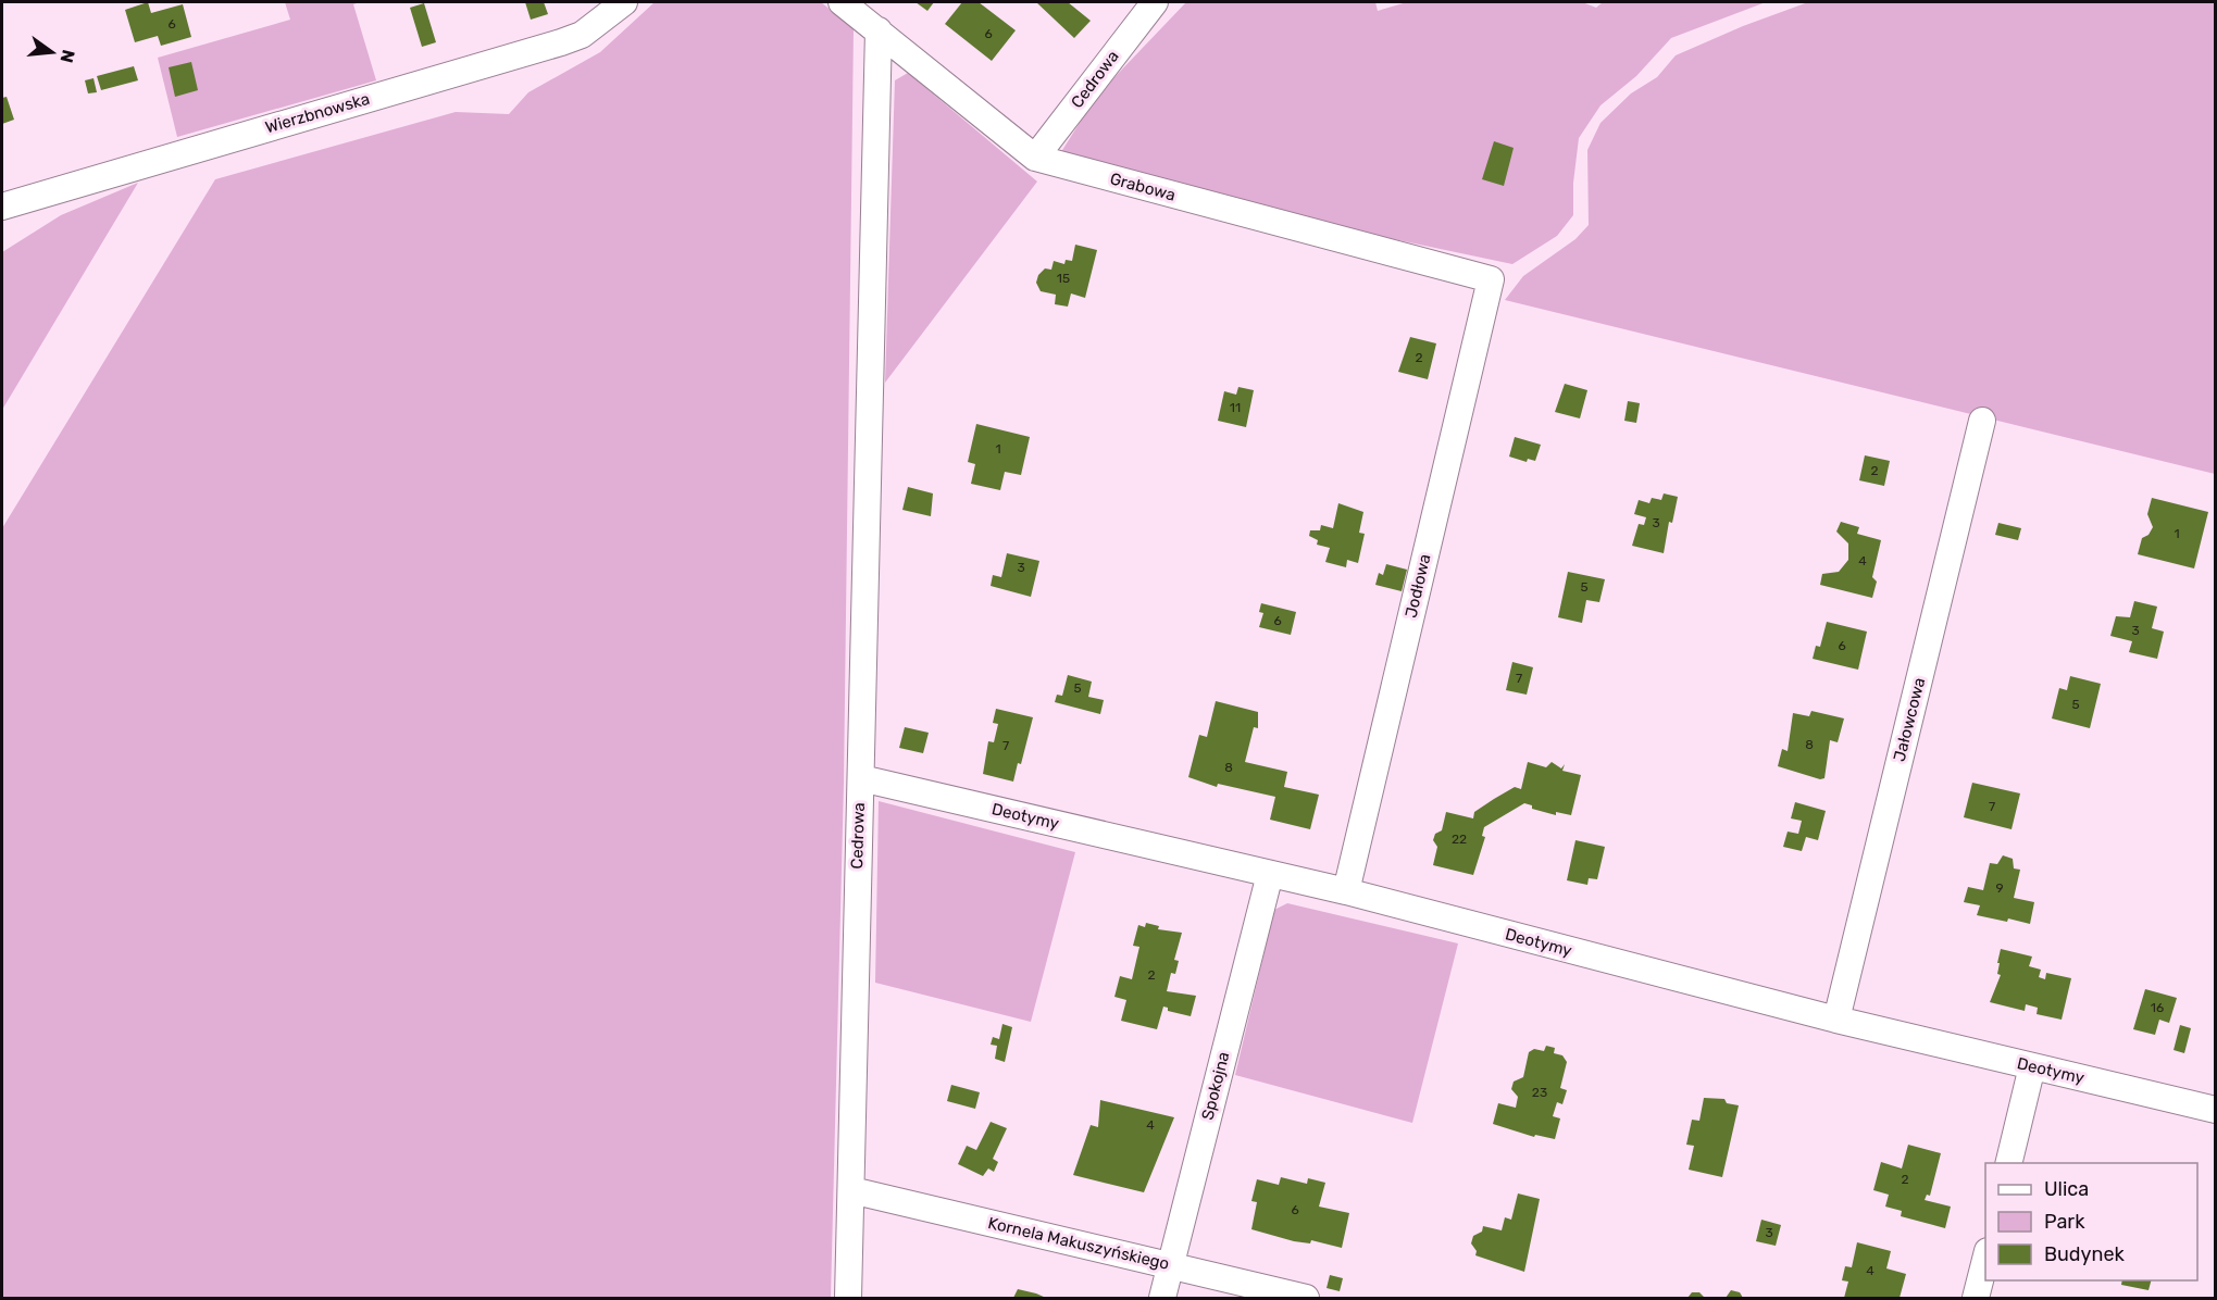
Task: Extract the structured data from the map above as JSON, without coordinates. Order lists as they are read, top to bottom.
{
  "streets": {
    "street": [
      "Cedrowa",
      "Wierzbnowska",
      "Grabowa",
      "Jodłowa",
      "Jałowcowa",
      "Deotymy",
      "Spokojna",
      "Kornela Makuszyńskiego"
    ]
  },
  "crossings": [
    ["Cedrowa", "Grabowa"],
    ["Cedrowa", "Deotymy"],
    ["Cedrowa", "Kornela Makuszyńskiego"],
    ["Grabowa", "Jodłowa"],
    ["Jodłowa", "Deotymy"],
    ["Jałowcowa", "Deotymy"],
    ["Deotymy", "Spokojna"],
    ["Spokojna", "Kornela Makuszyńskiego"]
  ],
  "house_numbers": [
    "6",
    "6",
    "15",
    "2",
    "11",
    "1",
    "2",
    "3",
    "1",
    "4",
    "3",
    "5",
    "6",
    "3",
    "6",
    "7",
    "5",
    "5",
    "8",
    "7",
    "8",
    "7",
    "22",
    "9",
    "2",
    "16",
    "23",
    "4",
    "2",
    "6",
    "3",
    "4"
  ],
  "legend": ["Ulica", "Park", "Budynek"],
  "north": "right"
}
